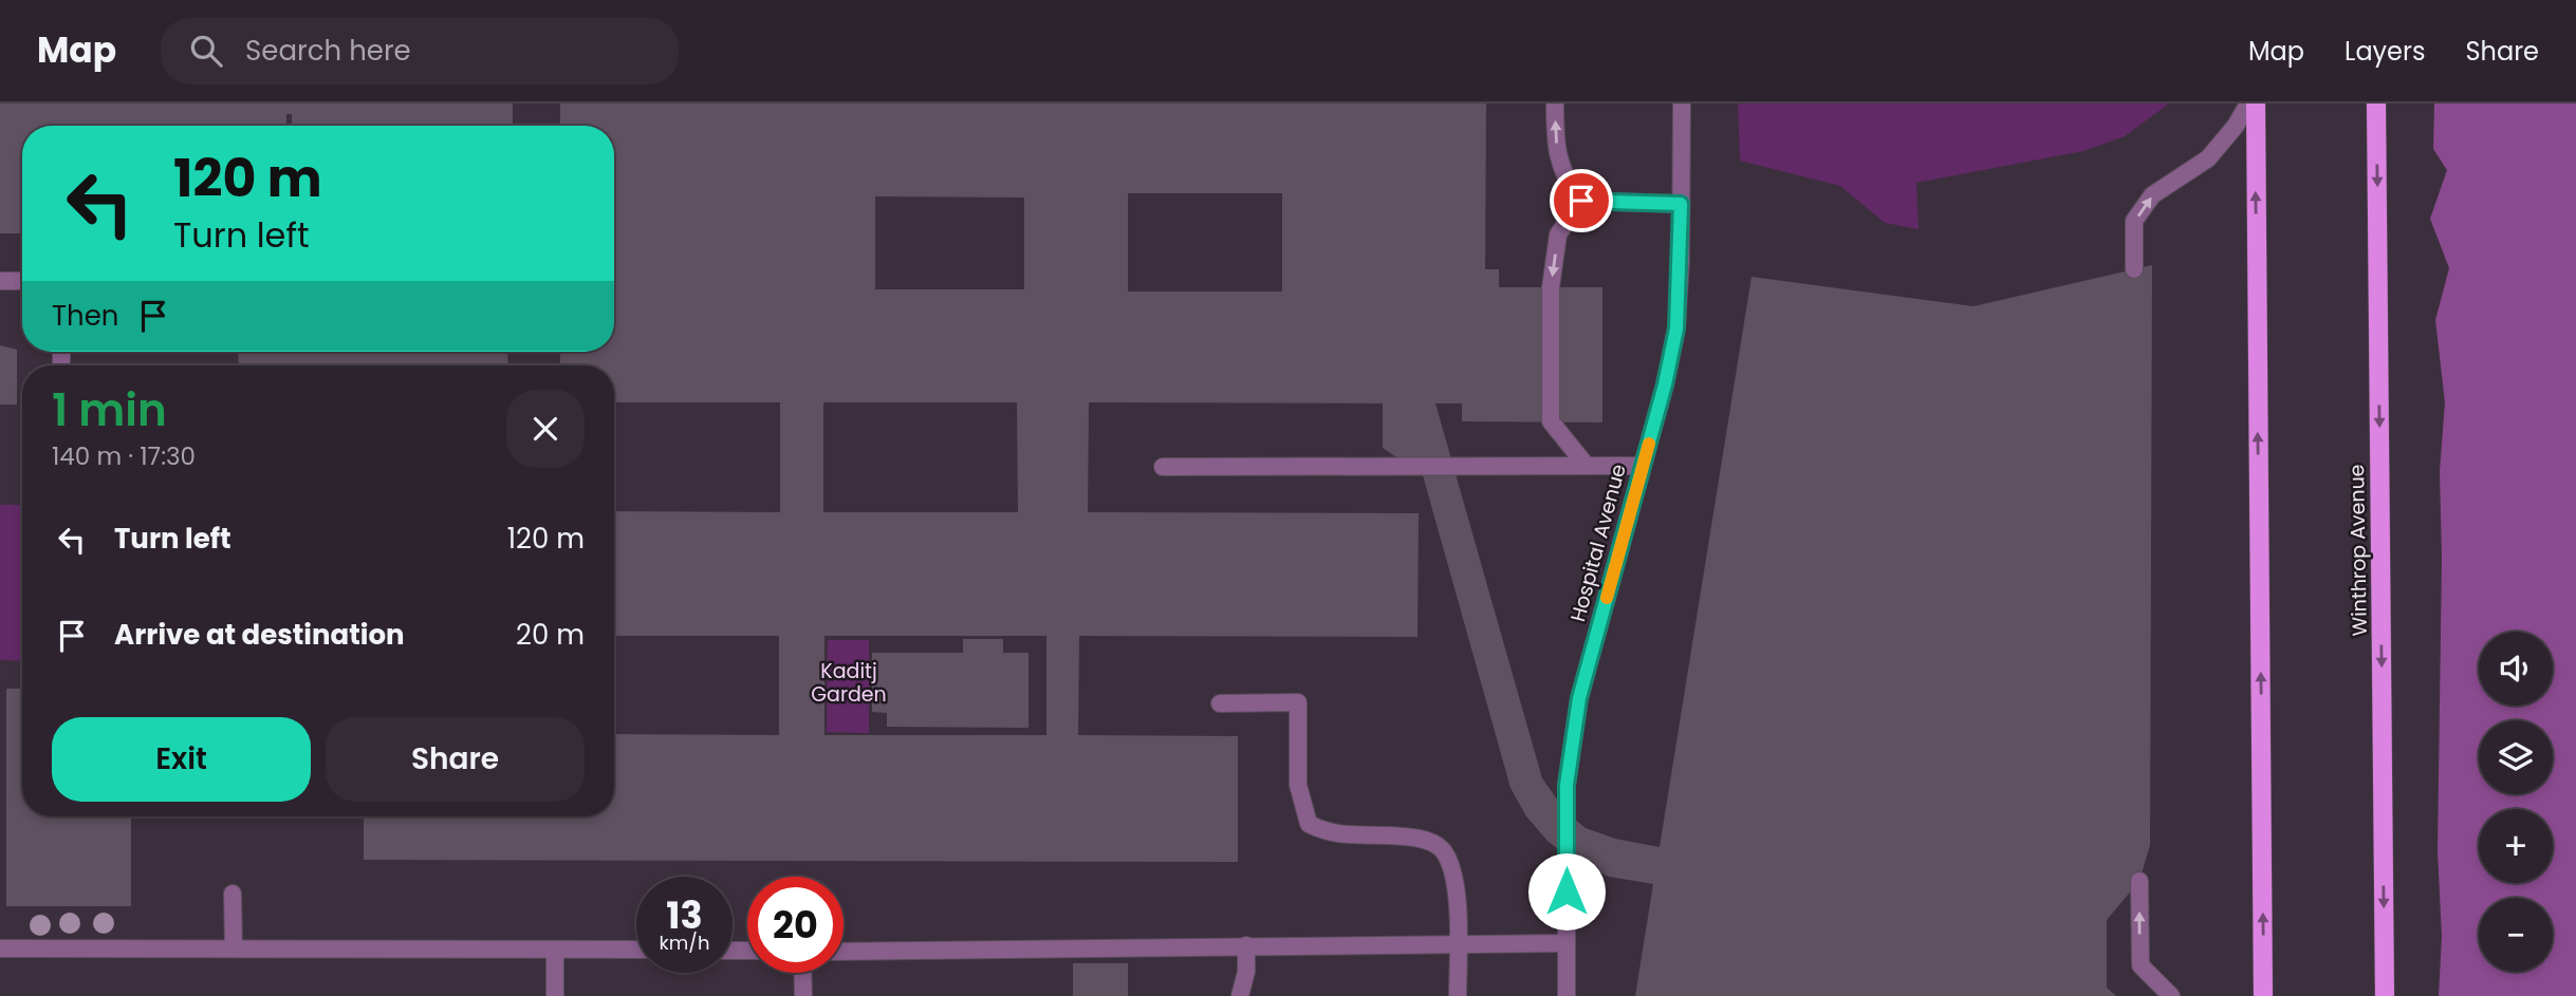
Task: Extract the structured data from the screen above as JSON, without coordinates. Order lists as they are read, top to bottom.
{
  "streets": {
    "main road": ["Winthrop Avenue"],
    "lane": ["Hospital Avenue"]
  },
  "parks": ["Kaditj Garden"],
  "page": {
    "header": "Map",
    "search": "Search here",
    "nav": ["Map", "Layers", "Share"],
    "turn": ["120 m", "Turn left"],
    "then": "Then",
    "heading": ["1 min", "140 m · 17:30"],
    "list": [
      {
        "name": "Turn left",
        "value": "120 m"
      },
      {
        "name": "Arrive at destination",
        "value": "20 m"
      }
    ],
    "map_buttons": ["+", "−"],
    "buttons": ["Exit", "Share"],
    "speed": "13 km/h",
    "limit": "20"
  }
}
